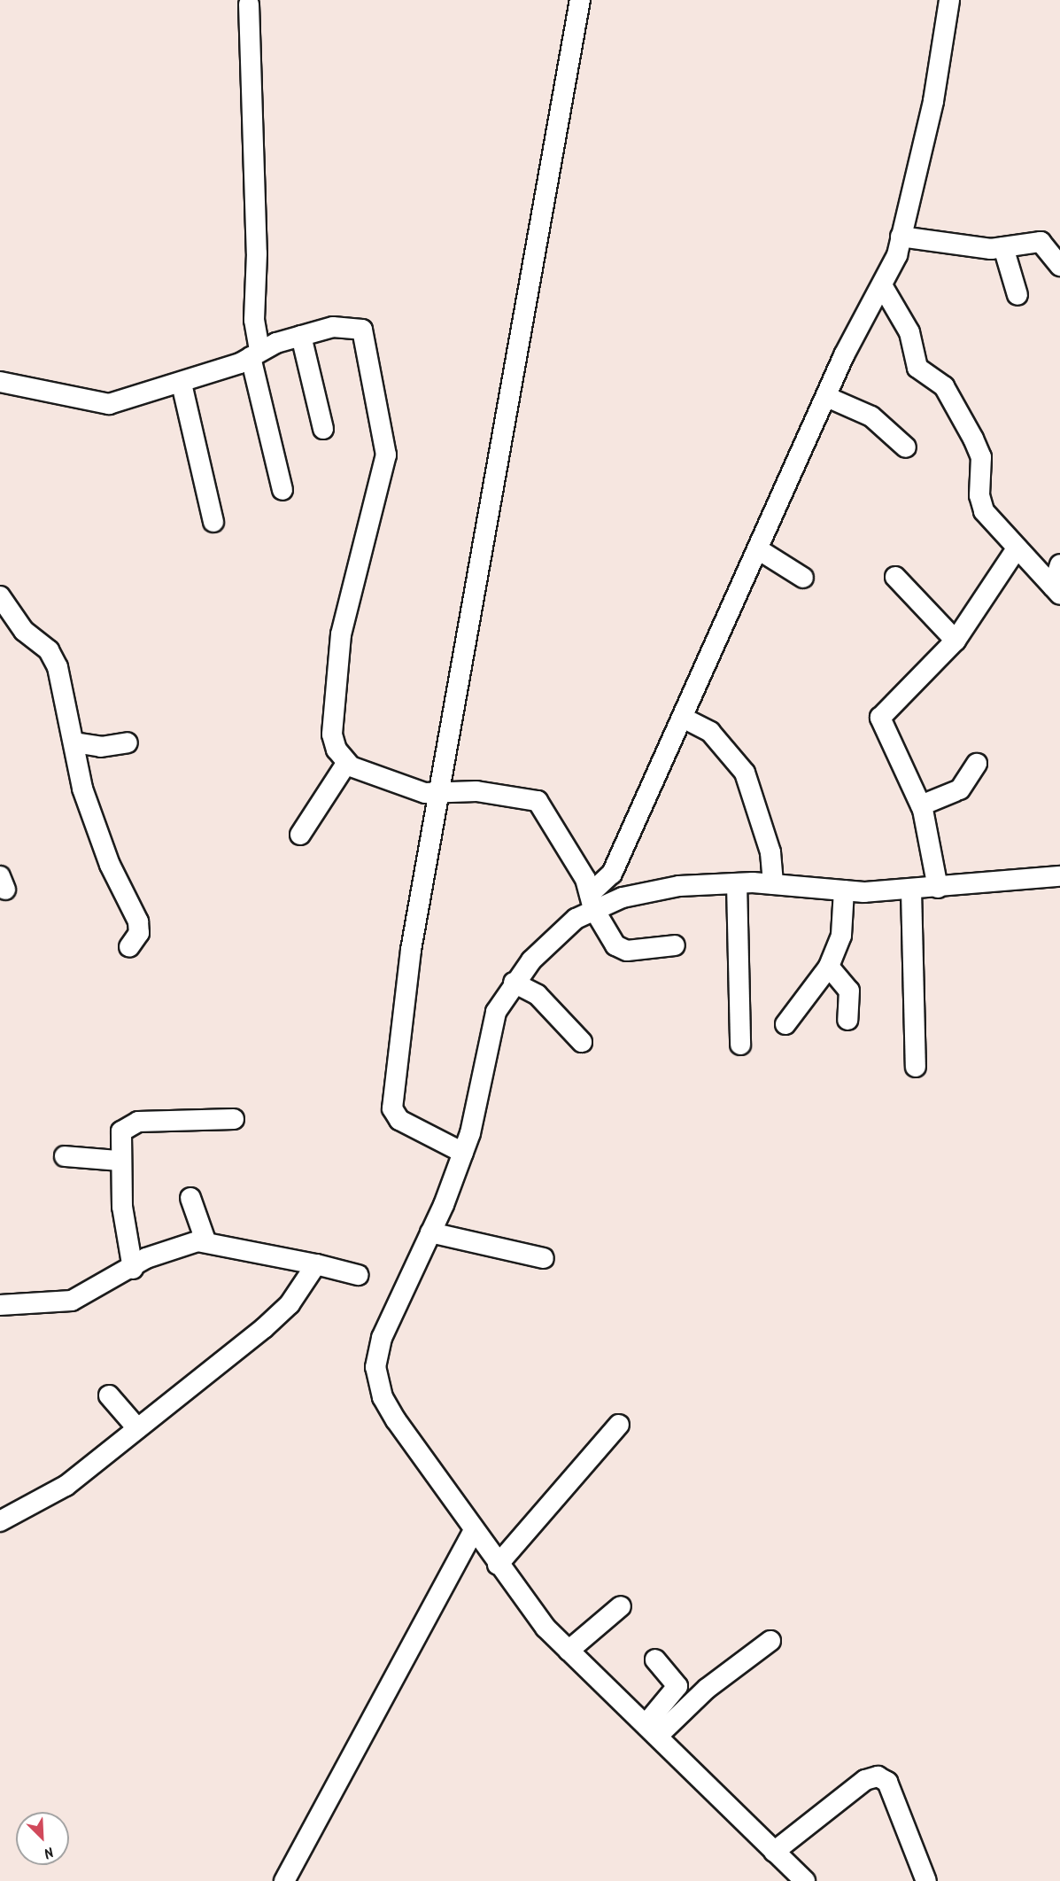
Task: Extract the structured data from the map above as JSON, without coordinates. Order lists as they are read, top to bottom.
{
  "north": "bottom right"
}
